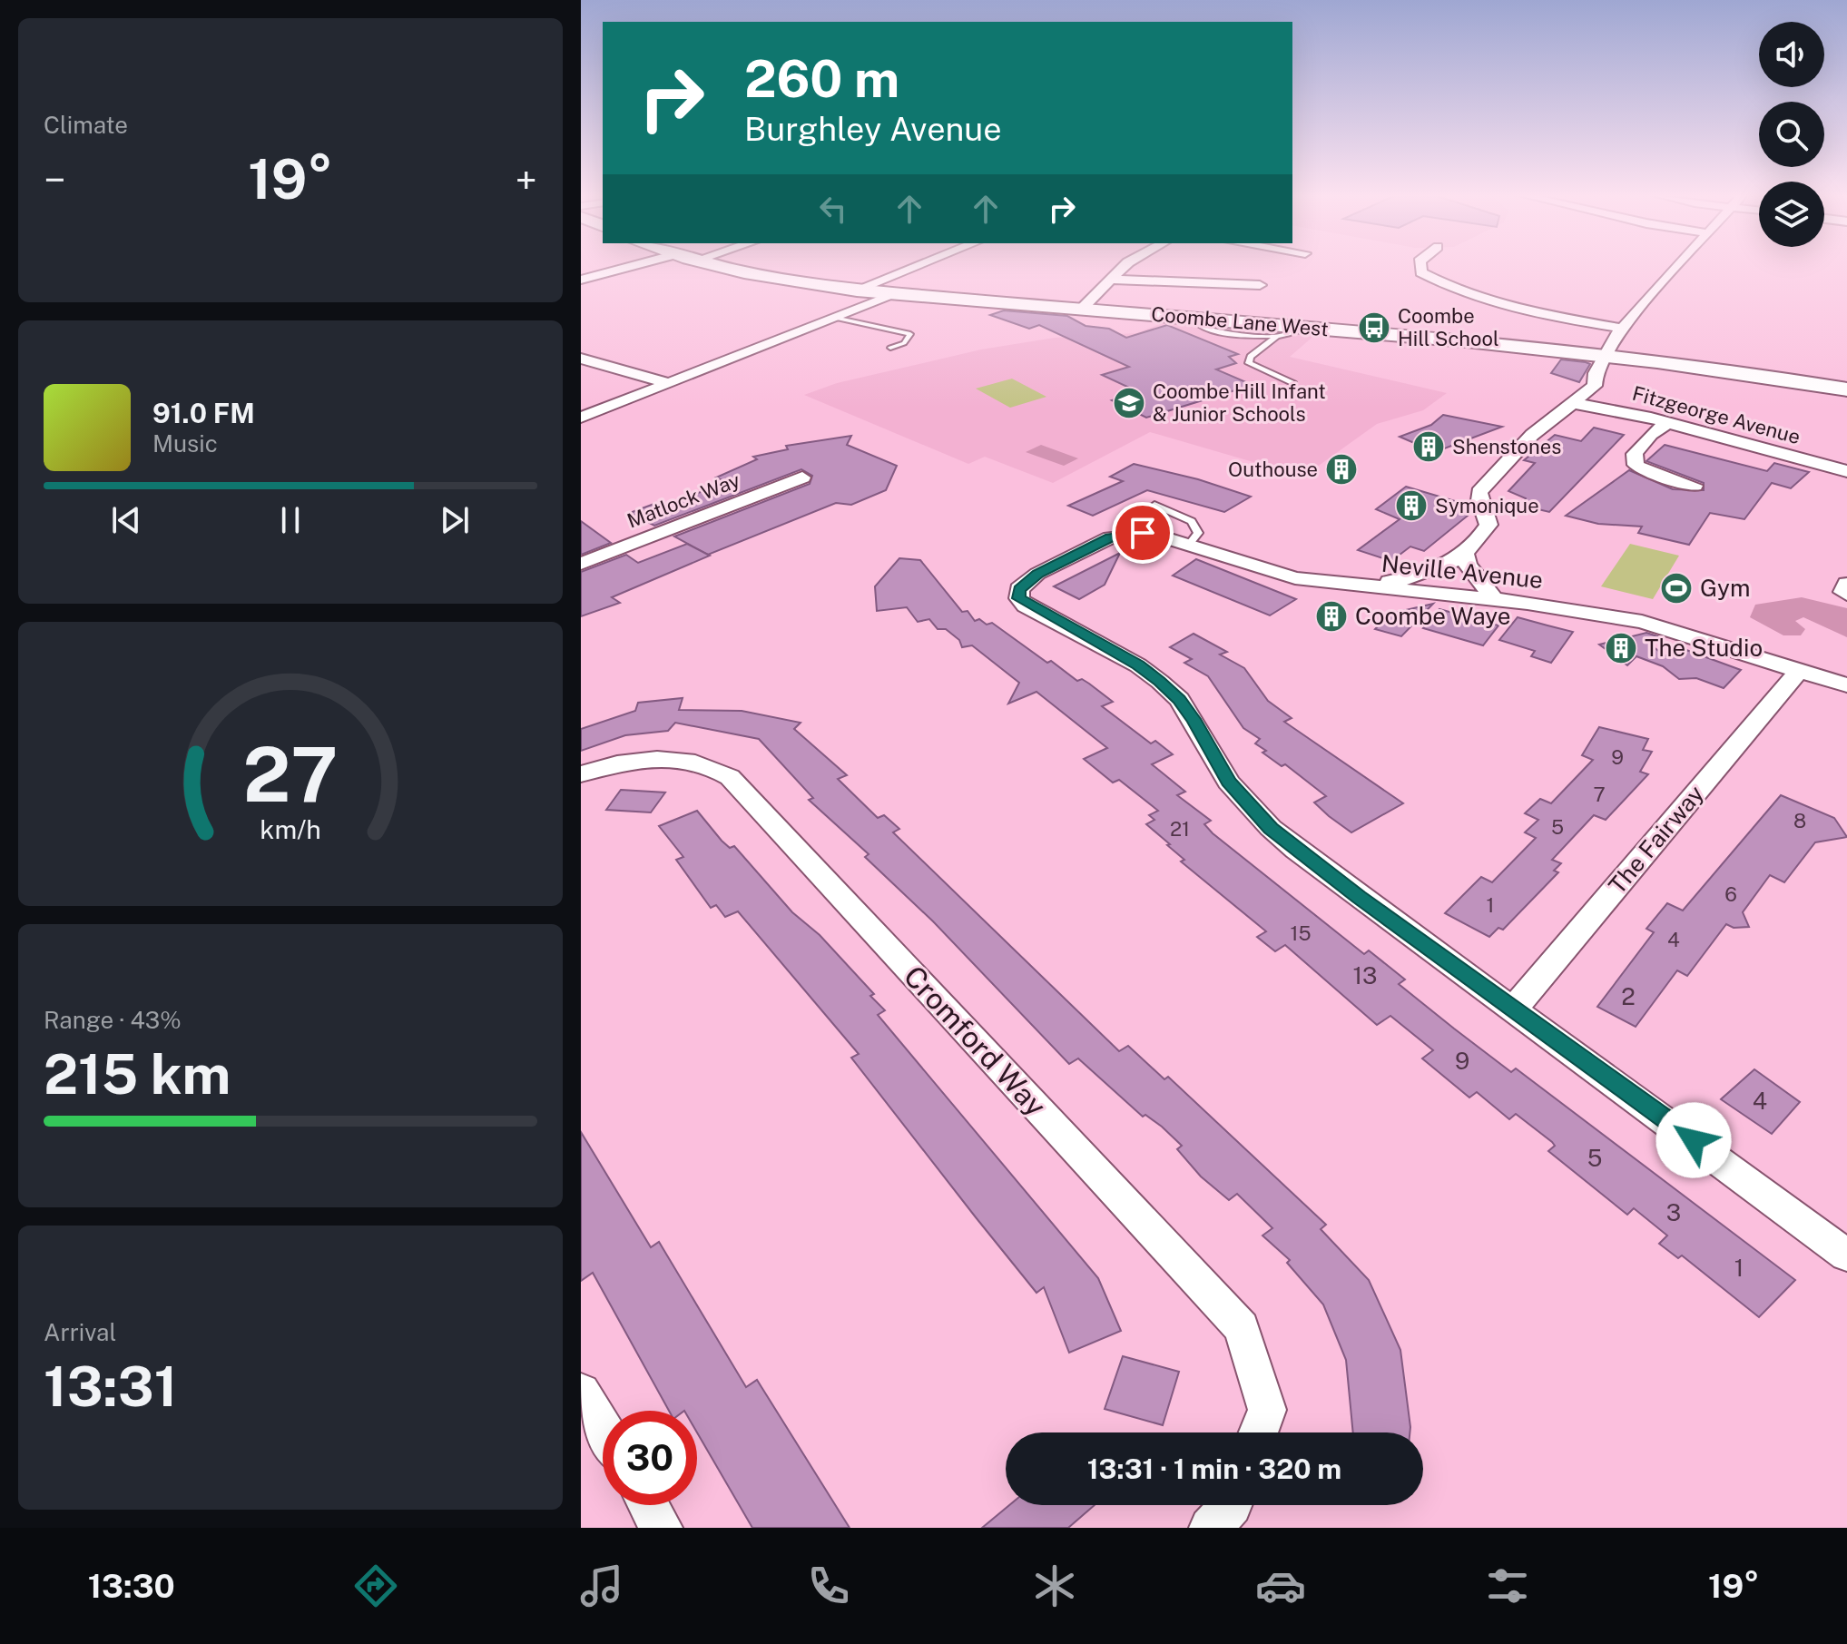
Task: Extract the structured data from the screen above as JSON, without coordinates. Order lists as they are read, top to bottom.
{
  "streets": {
    "main road": ["Coombe Lane West"],
    "street": [
      "Fitzgeorge Avenue",
      "Matlock Way",
      "Neville Avenue",
      "The Fairway",
      "Cromford Way"
    ]
  },
  "crossings": [
    ["Neville Avenue", "The Fairway"]
  ],
  "places": {
    "bus stop": ["Coombe Hill School"],
    "school or university": ["Coombe Hill Infant & Junior Schools"],
    "building": [
      "Shenstones",
      "Outhouse",
      "Symonique",
      "Coombe Waye",
      "The Studio"
    ],
    "sports": ["Gym"]
  },
  "house_numbers": [
    "9",
    "7",
    "8",
    "5",
    "21",
    "6",
    "1",
    "15",
    "4",
    "13",
    "2",
    "9",
    "4",
    "5",
    "3",
    "1"
  ],
  "page": {
    "tile": [
      "Climate",
      ["Range · 43%", "215 km"],
      ["Arrival", "13:31"]
    ],
    "turn": ["260 m", "Burghley Avenue"],
    "heat": ["−", "19°", "+"],
    "song": ["91.0 FM", "Music"],
    "limit": "30",
    "trip": "13:31 · 1 min · 320 m",
    "tabs": ["13:30", "19°"],
    "gauge": ["27", "km/h"]
  }
}
